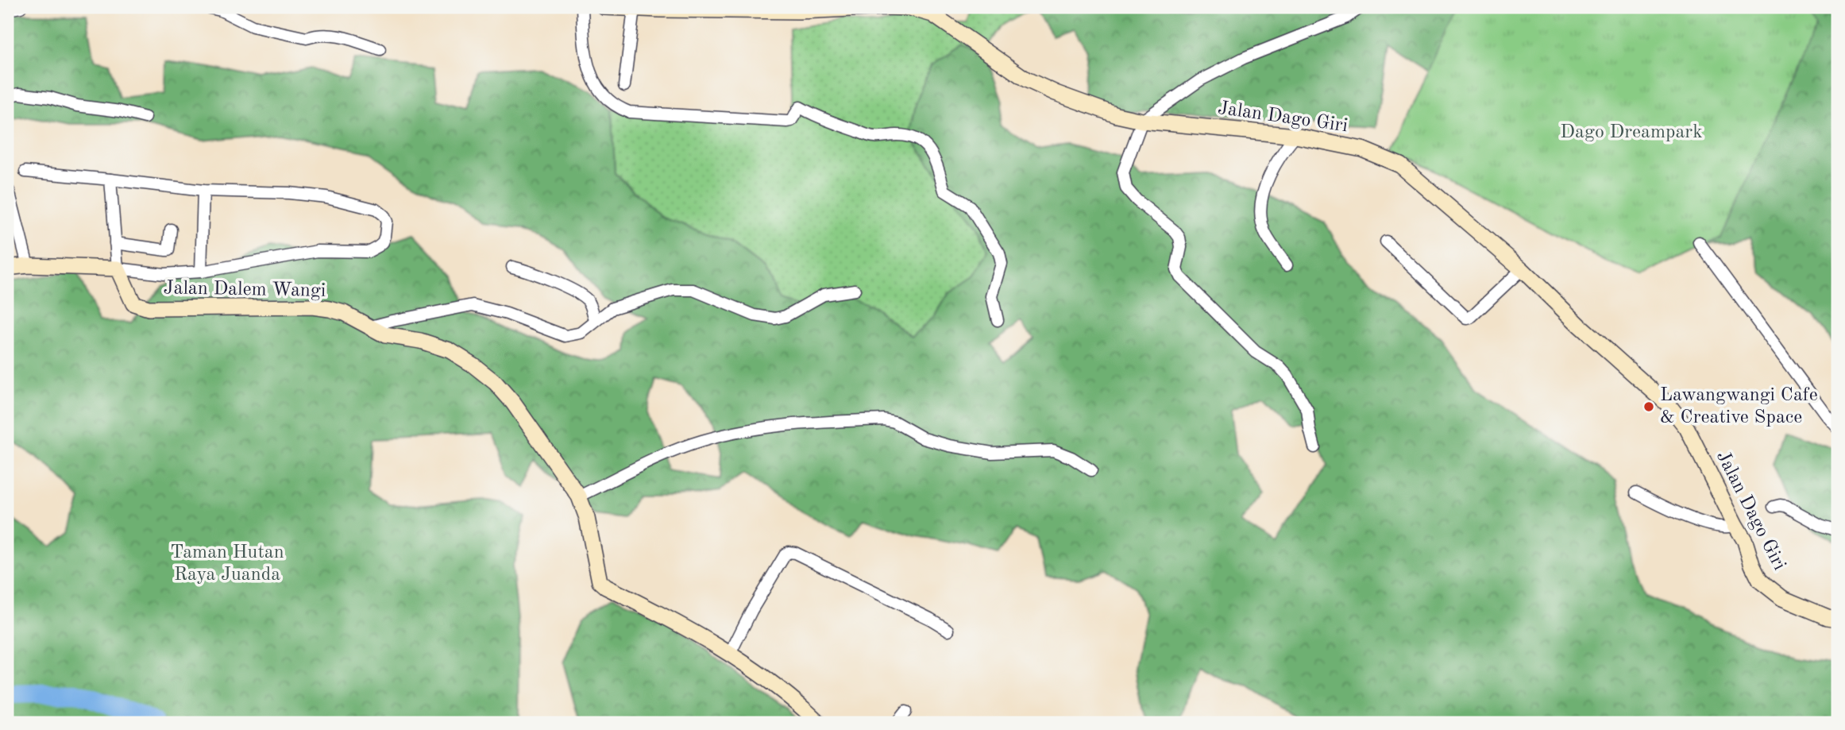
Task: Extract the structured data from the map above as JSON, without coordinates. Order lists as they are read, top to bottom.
{
  "streets": {
    "main road": ["Jalan Dago Giri", "Jalan Dalem Wangi"]
  },
  "parks": ["Dago Dreampark", "Taman Hutan Raya Juanda"],
  "places": ["Lawangwangi Cafe & Creative Space"]
}
